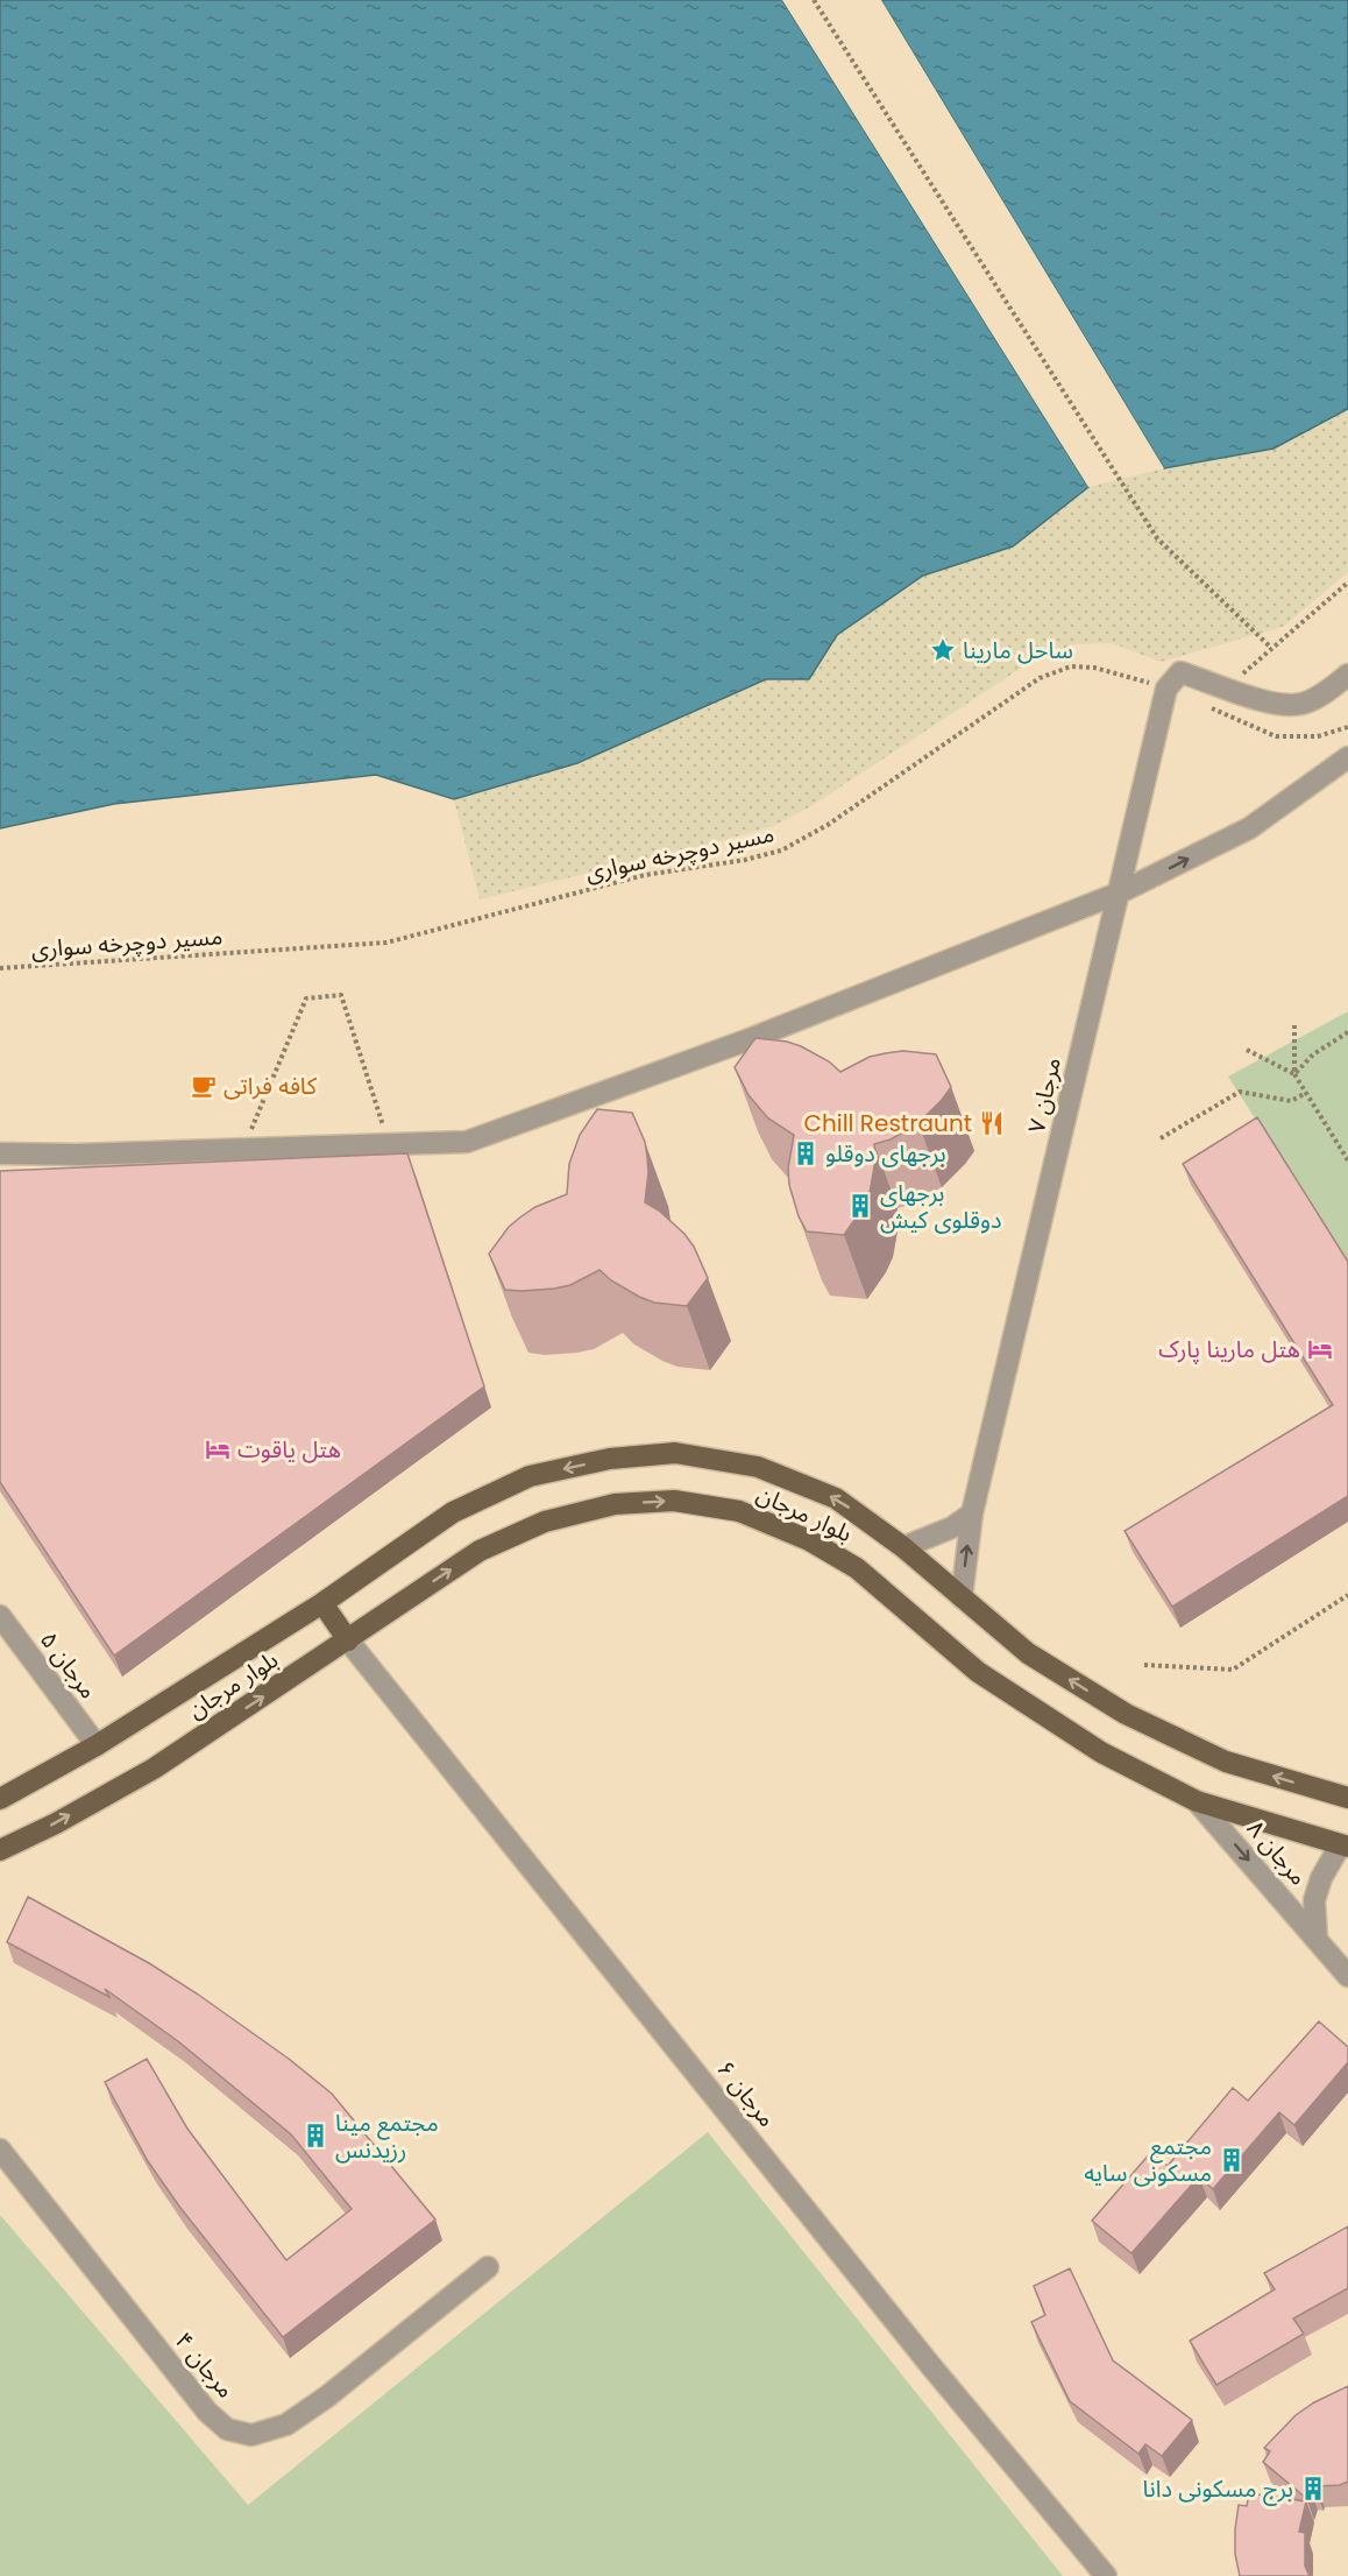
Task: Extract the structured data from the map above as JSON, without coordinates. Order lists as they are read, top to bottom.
{
  "streets": {
    "main road": ["بلوار مرجان"],
    "street": [
      "مرجان ۷",
      "مرجان ۵",
      "مرجان ۸",
      "مرجان ۶",
      "مرجان ۴"
    ],
    "path": ["مسیر دوچرخه سواری"]
  },
  "crossings": [
    ["مسیر دوچرخه سواری", "مرجان ۷"],
    ["مرجان ۷", "بلوار مرجان"],
    ["بلوار مرجان", "مرجان ۵"],
    ["بلوار مرجان", "مرجان ۸"],
    ["بلوار مرجان", "مرجان ۶"]
  ],
  "one_way": ["مرجان ۸"],
  "places": {
    "place": ["ساحل مارینا"],
    "cafe": ["کافه فراتی"],
    "restaurant": ["Chill Restraunt"],
    "building": [
      "برجهای دوقلو",
      "برجهای دوقلوی کیش",
      "مجتمع مینا رزیدنس",
      "مجتمع مسکونی سایه",
      "برج مسکونی دانا"
    ],
    "hotel": ["هتل مارینا پارک", "هتل یاقوت"]
  }
}
